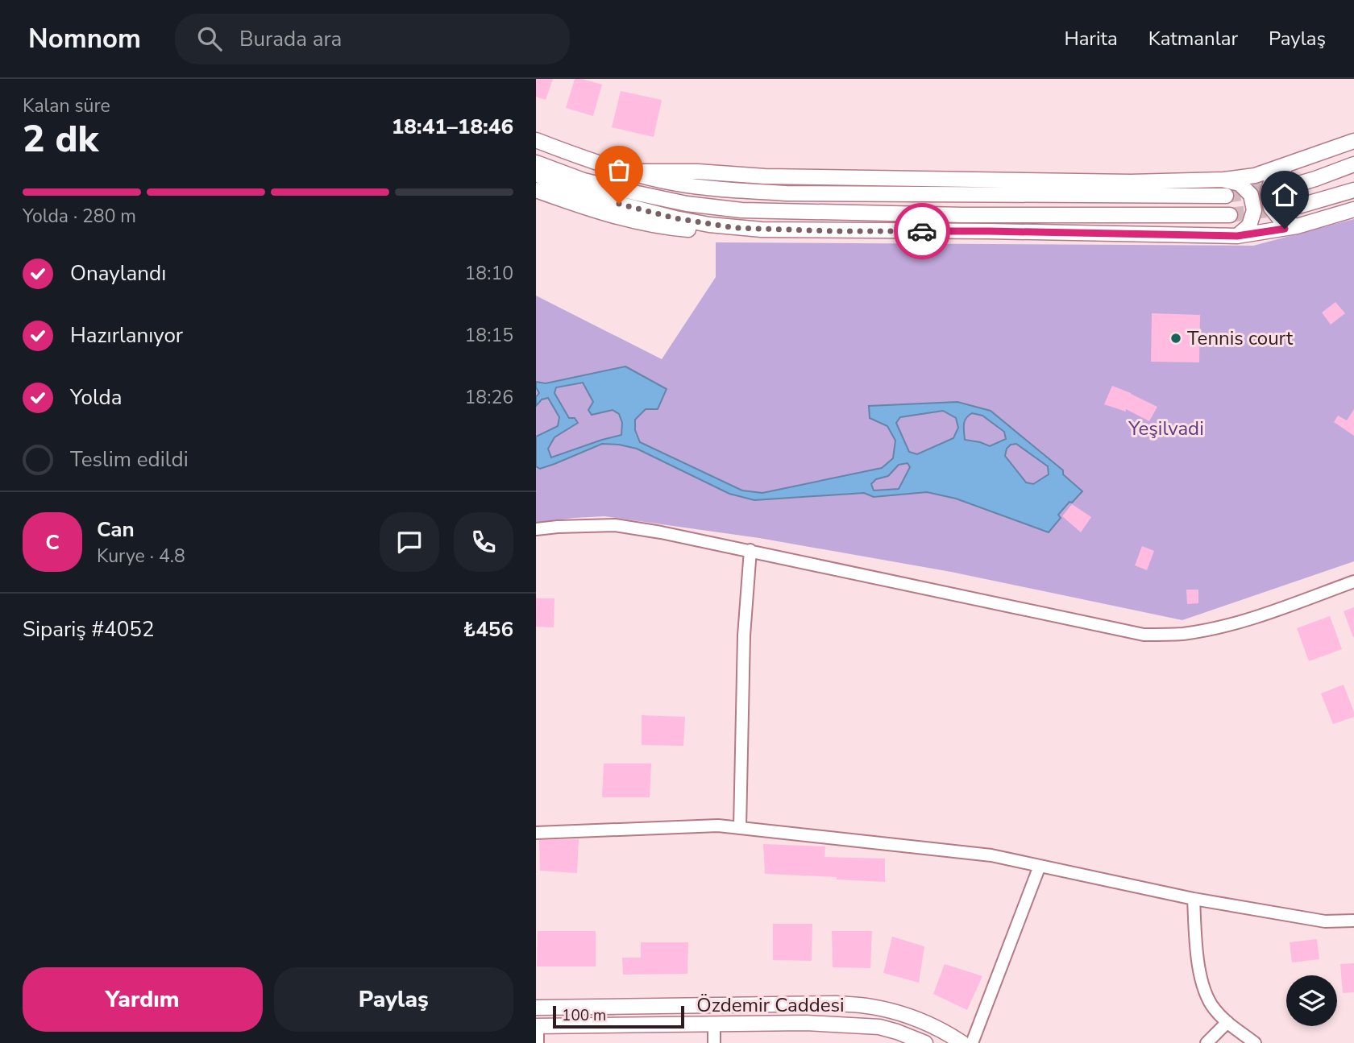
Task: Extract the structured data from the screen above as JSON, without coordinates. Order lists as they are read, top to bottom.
{
  "streets": {
    "main road": ["Özdemir Caddesi"]
  },
  "parks": ["Yeşilvadi"],
  "places": ["Tennis court"],
  "scale_bar": "100 m",
  "page": {
    "header": "Nomnom",
    "search": "Burada ara",
    "nav": ["Harita", "Katmanlar", "Paylaş"],
    "heading": ["2 dk", "Kalan süre", "18:41–18:46"],
    "panel": [
      "Can",
      "Kurye · 4.8",
      "Sipariş #4052",
      "₺456"
    ],
    "bar": "Yolda · 280 m",
    "list": [
      ["Onaylandı", "18:10"],
      ["Hazırlanıyor", "18:15"],
      ["Yolda", "18:26"],
      "Teslim edildi"
    ],
    "round": "C",
    "buttons": ["Yardım", "Paylaş"],
    "scale": "100 m"
  }
}
